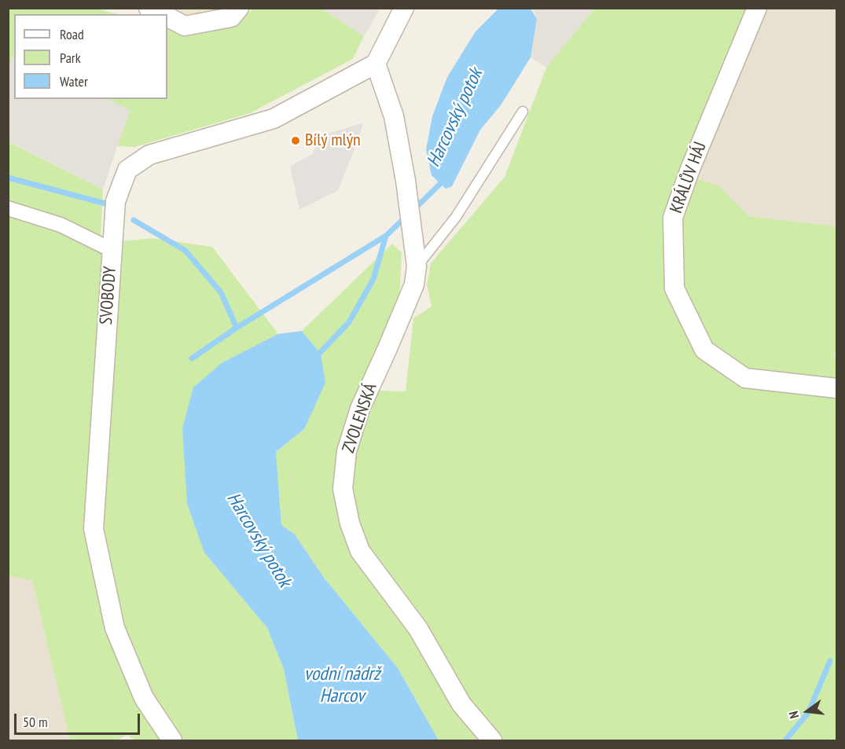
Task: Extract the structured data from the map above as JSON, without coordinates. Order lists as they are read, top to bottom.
{
  "streets": {
    "street": ["KRÁLŮV HÁJ", "SVOBODY", "ZVOLENSKÁ"]
  },
  "crossings": [
    ["SVOBODY", "ZVOLENSKÁ"]
  ],
  "water": ["Harcovský potok", "vodní nádrž Harcov"],
  "places": ["Bílý mlýn"],
  "legend": ["Road", "Park", "Water"],
  "scale_bar": "50 m",
  "north": "left"
}
